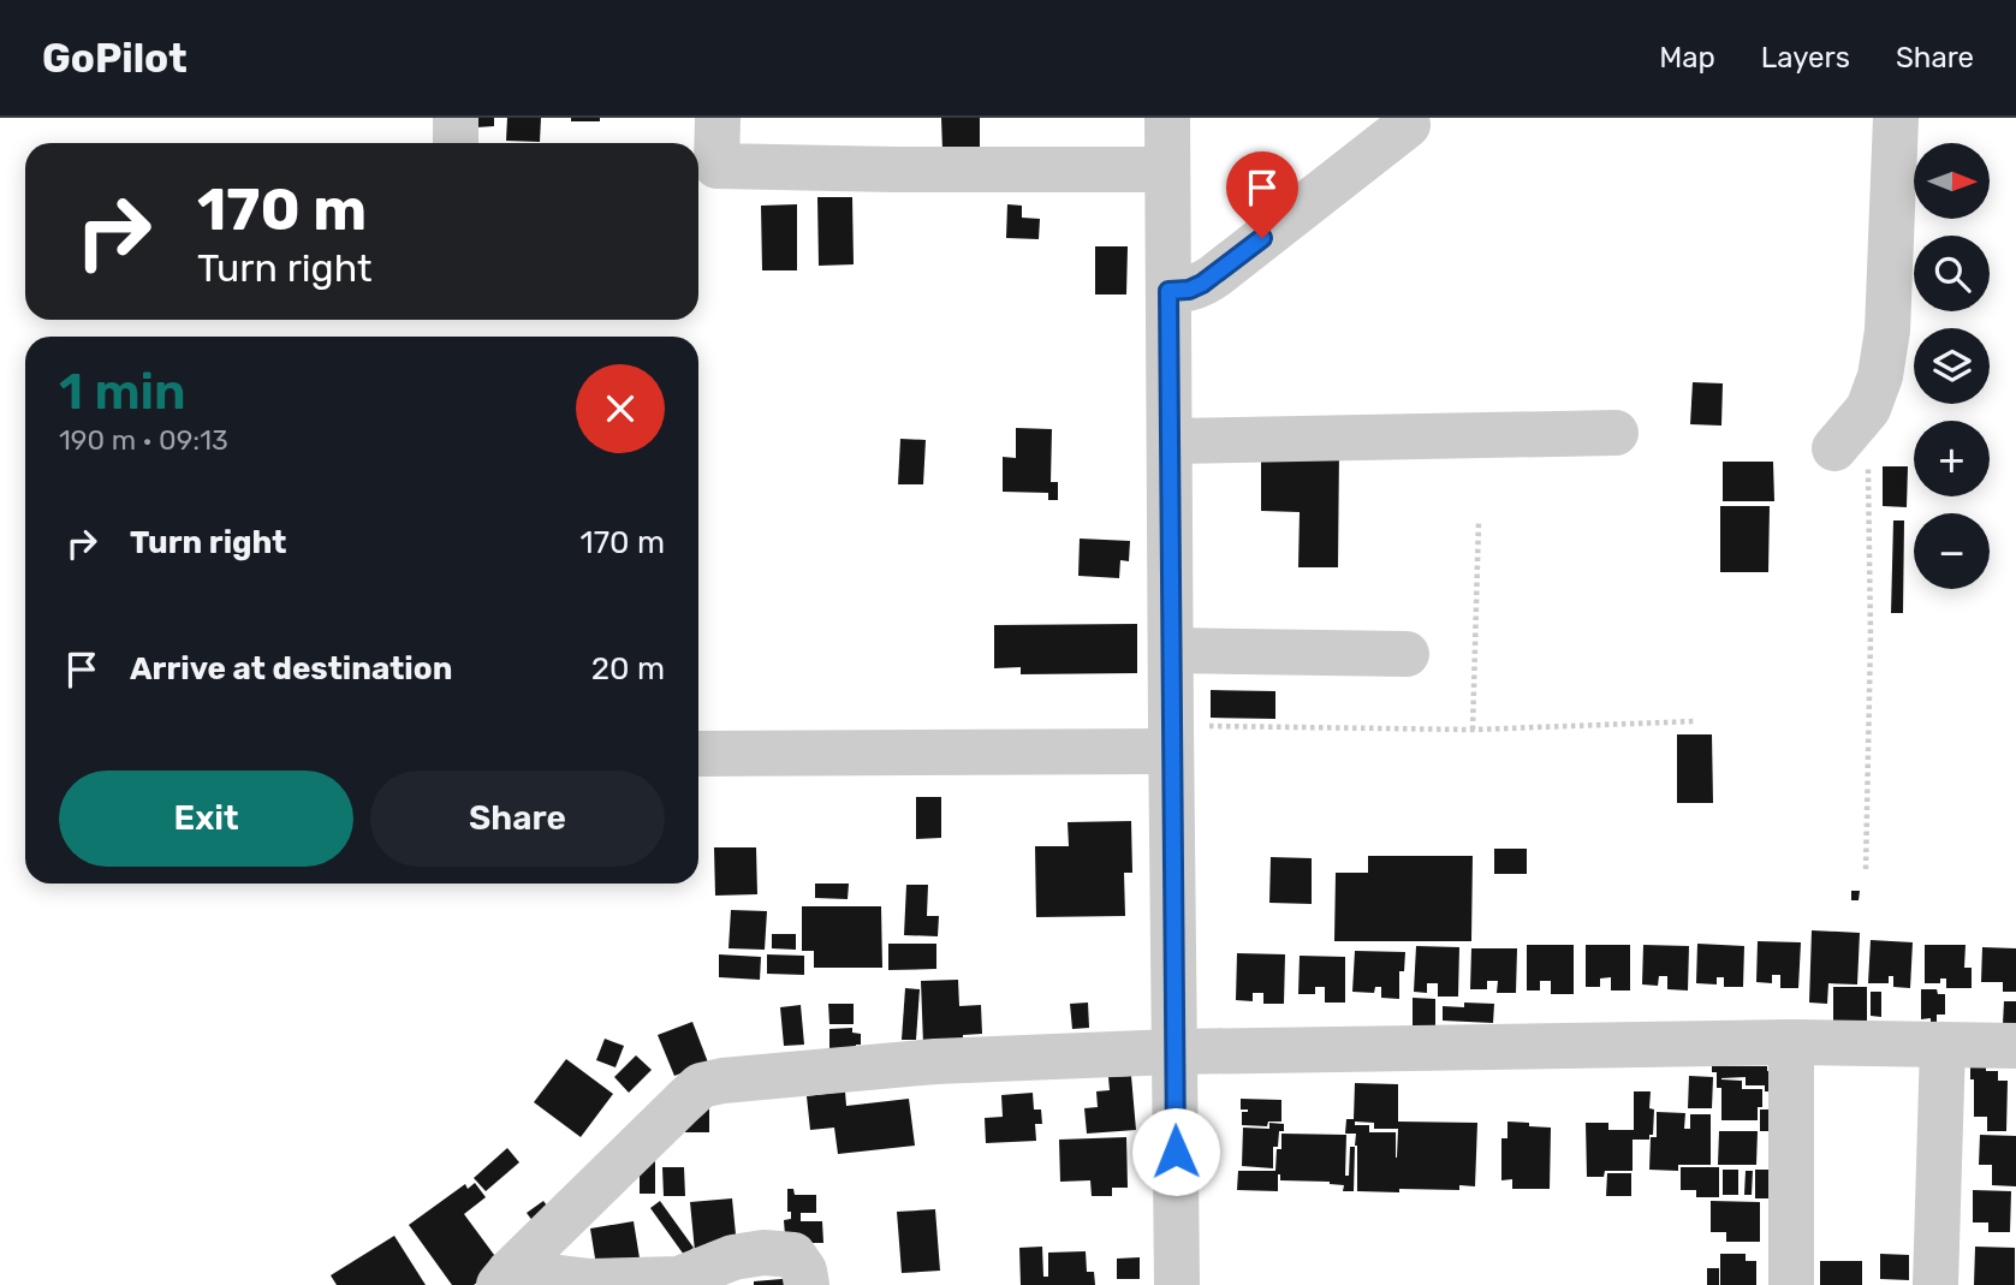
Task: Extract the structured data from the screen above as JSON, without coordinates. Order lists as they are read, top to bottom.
{
  "north": "right",
  "page": {
    "header": "GoPilot",
    "nav": ["Map", "Layers", "Share"],
    "map_buttons": ["+", "−"],
    "turn": ["170 m", "Turn right"],
    "heading": ["1 min", "190 m · 09:13"],
    "list": [
      {
        "name": "Turn right",
        "value": "170 m"
      },
      {
        "name": "Arrive at destination",
        "value": "20 m"
      }
    ],
    "buttons": ["Exit", "Share"]
  }
}
